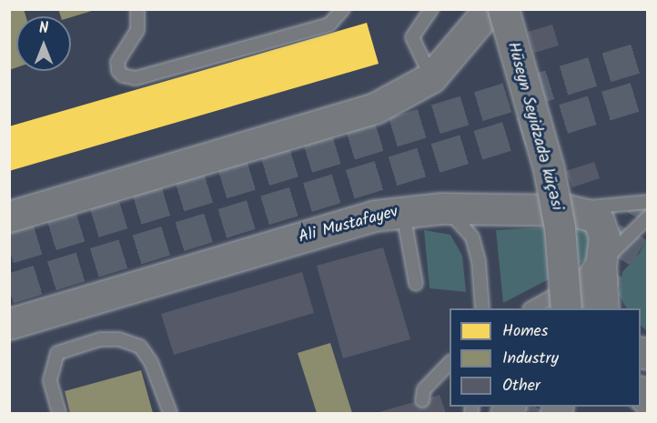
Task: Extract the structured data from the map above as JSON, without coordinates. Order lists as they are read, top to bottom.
{
  "streets": {
    "main road": ["Hüseyn Seyidzadə küçəsi", "Ali Mustafayev"]
  },
  "legend": ["Homes", "Industry", "Other"],
  "north": "top"
}
